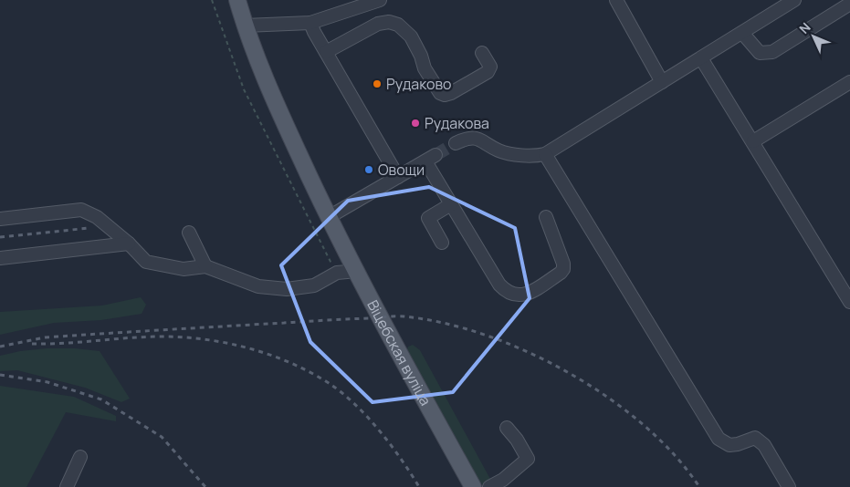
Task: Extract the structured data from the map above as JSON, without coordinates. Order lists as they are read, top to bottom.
{
  "streets": {
    "main road": ["Віцебская вуліца"]
  },
  "places": ["Рудаково", "Рудакова", "Овощи"],
  "north": "top left"
}
